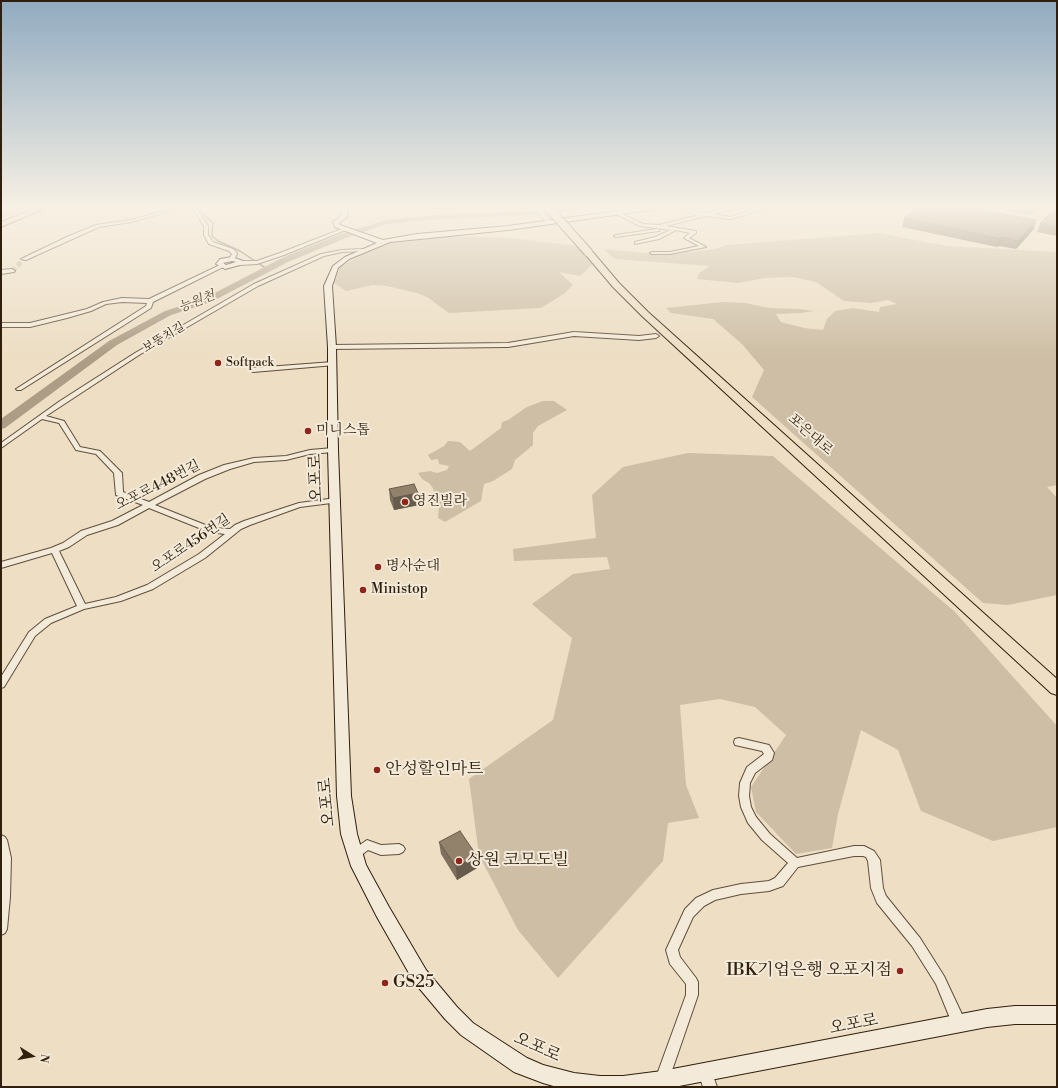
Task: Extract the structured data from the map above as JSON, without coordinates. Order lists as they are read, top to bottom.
{
  "streets": {
    "highway": ["포은대로"],
    "street": [
      "보뚱치길",
      "오포로",
      "오포로448번길",
      "오포로456번길"
    ]
  },
  "crossings": [
    ["오포로", "오포로448번길"],
    ["오포로", "오포로456번길"]
  ],
  "water": ["능원천"],
  "places": [
    "Softpack",
    "미니스톱",
    "영진빌라",
    "명사순대",
    "Ministop",
    "안성할인마트",
    "상원 코모도빌",
    "IBK기업은행 오포지점",
    "GS25"
  ],
  "north": "right"
}
